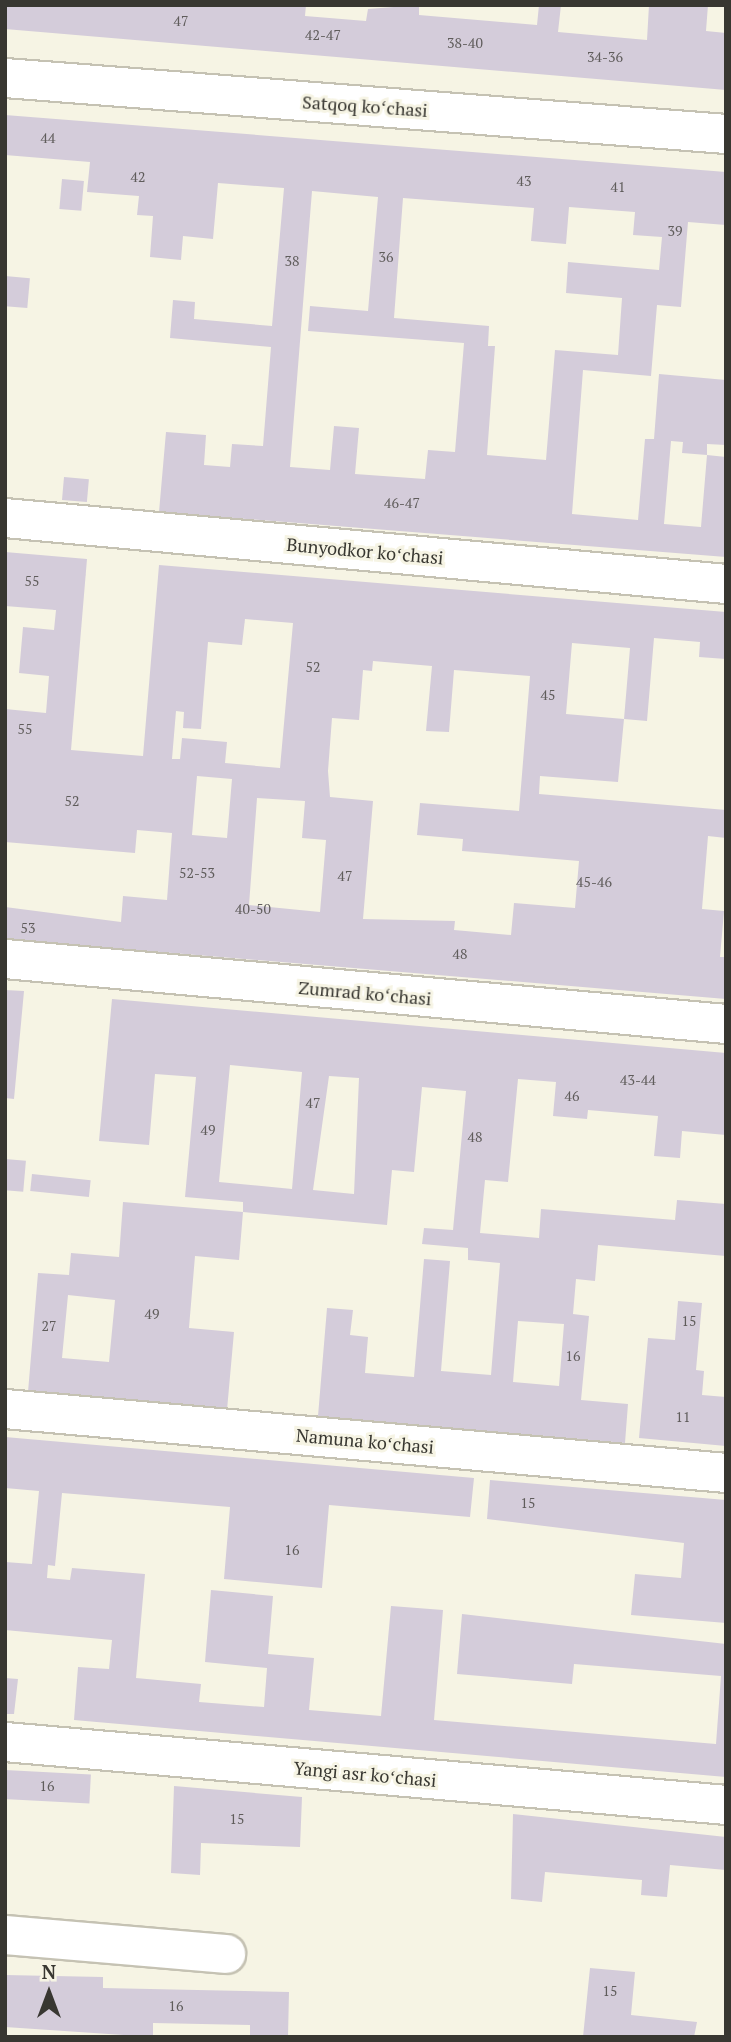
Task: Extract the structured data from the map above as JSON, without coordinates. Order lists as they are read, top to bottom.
{
  "streets": {
    "street": [
      "Satqoq koʻchasi",
      "Bunyodkor koʻchasi",
      "Zumrad koʻchasi",
      "Namuna koʻchasi",
      "Yangi asr koʻchasi"
    ]
  },
  "house_numbers": [
    "47",
    "42-47",
    "38-40",
    "34-36",
    "44",
    "42",
    "43",
    "41",
    "39",
    "36",
    "38",
    "46-47",
    "55",
    "52",
    "45",
    "55",
    "52",
    "52-53",
    "47",
    "45-46",
    "40-50",
    "53",
    "48",
    "43-44",
    "46",
    "47",
    "49",
    "48",
    "49",
    "15",
    "27",
    "16",
    "11",
    "15",
    "16",
    "16",
    "15",
    "15",
    "16"
  ],
  "north": "top"
}
